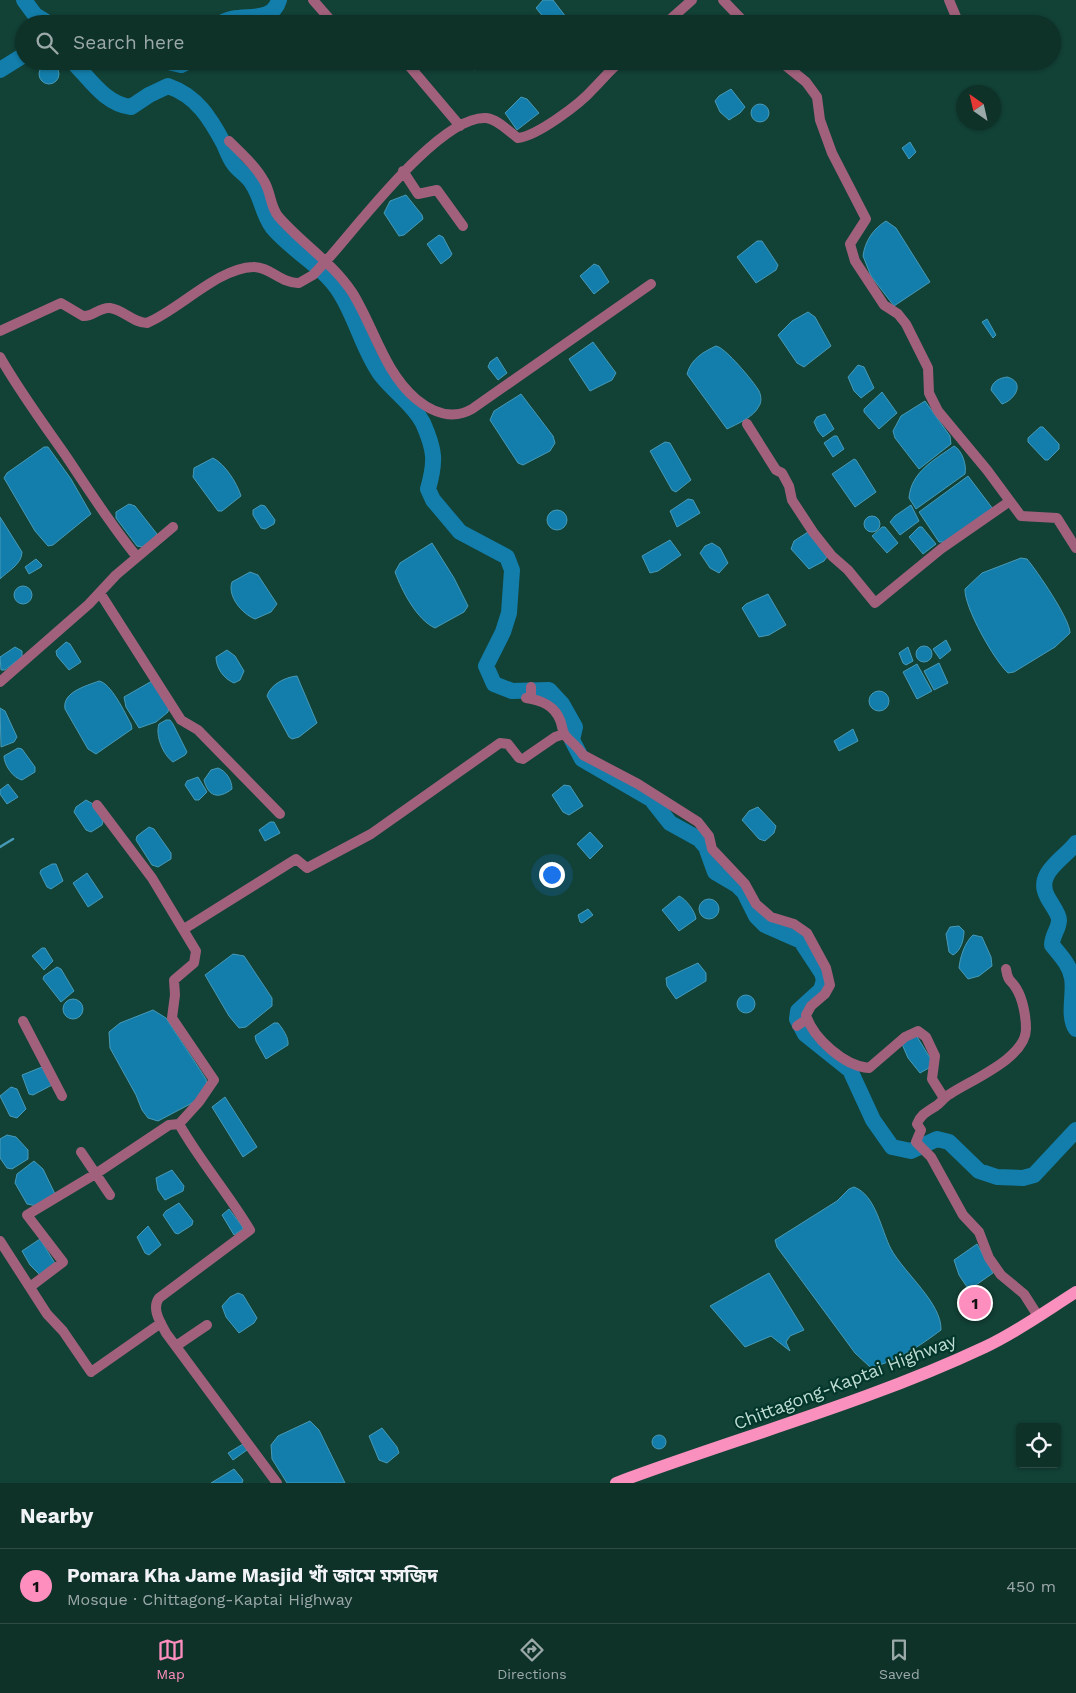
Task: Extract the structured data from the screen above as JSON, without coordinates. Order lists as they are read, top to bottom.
{
  "streets": {
    "main road": ["Chittagong-Kaptai Highway"]
  },
  "north": "top left",
  "page": {
    "search": "Search here",
    "pins": "1",
    "heading": "Nearby",
    "list": [
      {
        "mark": "1",
        "name": "Pomara Kha Jame Masjid খাঁ জামে মসজিদ",
        "note": "Mosque · Chittagong-Kaptai Highway",
        "value": "450 m"
      }
    ],
    "nav": ["Map", "Directions", "Saved"]
  }
}
